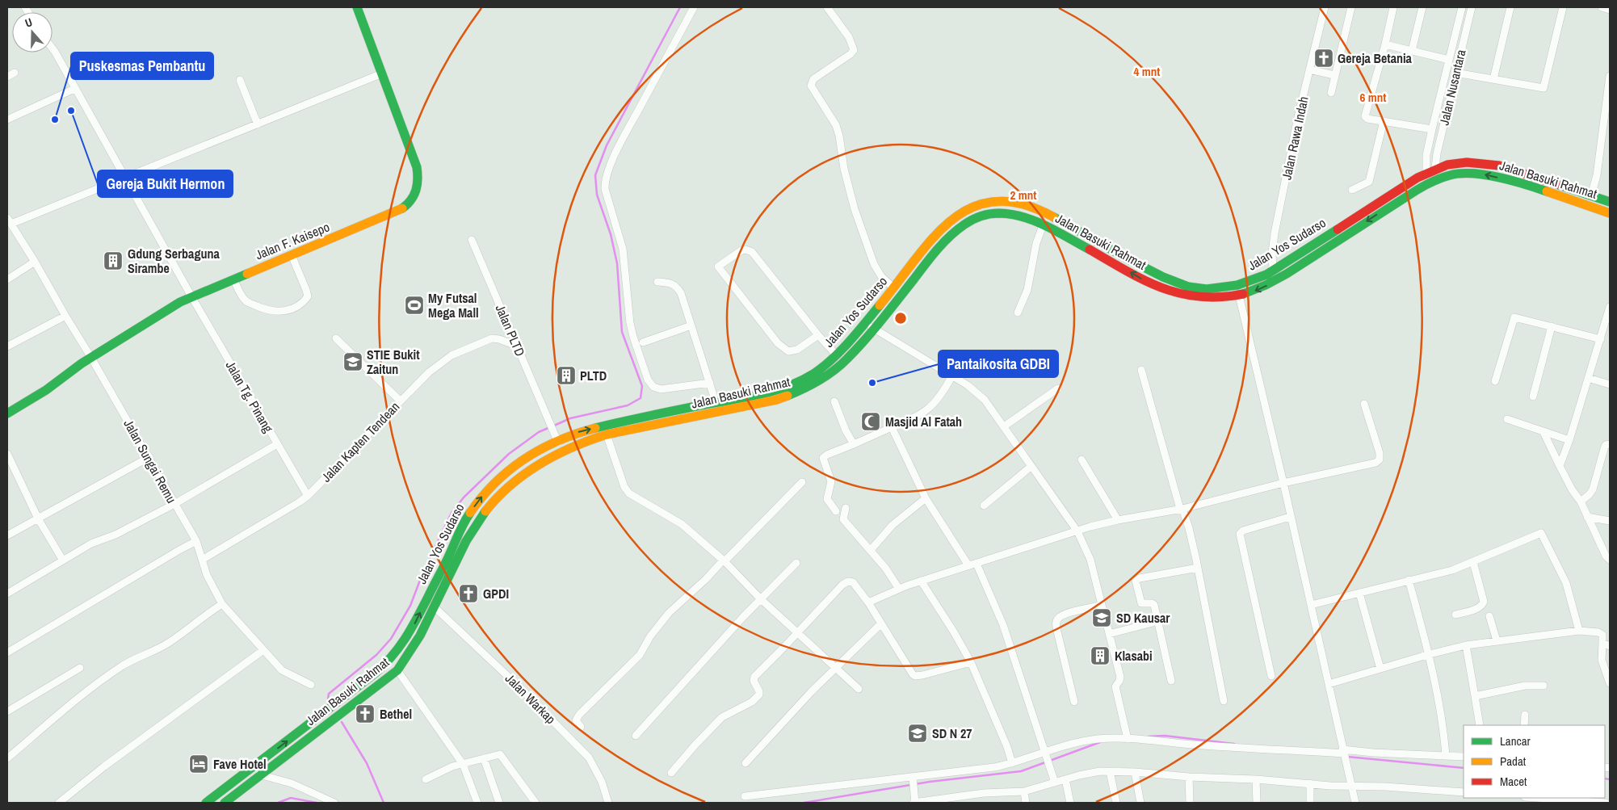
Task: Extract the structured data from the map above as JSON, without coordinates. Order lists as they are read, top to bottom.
{
  "streets": {
    "main road": ["Jalan Basuki Rahmat", "Jalan F. Kaisepo", "Jalan Yos Sudarso"],
    "street": [
      "Jalan Nusantara",
      "Jalan Rawa Indah",
      "Jalan PLTD",
      "Jalan Tg. Pinang",
      "Jalan Kapten Tendean",
      "Jalan Sungai Remu",
      "Jalan Warkap"
    ]
  },
  "crossings": [
    ["Jalan Nusantara", "Jalan Yos Sudarso"],
    ["Jalan Rawa Indah", "Jalan Yos Sudarso"],
    ["Jalan Basuki Rahmat", "Jalan PLTD"],
    ["Jalan Basuki Rahmat", "Jalan Warkap"],
    ["Jalan F. Kaisepo", "Jalan Tg. Pinang"],
    ["Jalan F. Kaisepo", "Jalan Sungai Remu"],
    ["Jalan Yos Sudarso", "Jalan PLTD"],
    ["Jalan PLTD", "Jalan Kapten Tendean"],
    ["Jalan Tg. Pinang", "Jalan Kapten Tendean"],
    ["Jalan Kapten Tendean", "Jalan Sungai Remu"]
  ],
  "places": {
    "church": ["Gereja Betania", "GPDI", "Bethel"],
    "other": ["Gereja Bukit Hermon", "Puskesmas Pembantu", "Pantaikosita GDBI"],
    "building": ["Gdung Serbaguna Sirambe", "PLTD", "Klasabi"],
    "sports": ["My Futsal Mega Mall"],
    "school or university": ["STIE Bukit Zaitun", "SD Kausar", "SD N 27"],
    "mosque": ["Masjid Al Fatah"],
    "hotel": ["Fave Hotel"]
  },
  "legend": ["Lancar", "Padat", "Macet"],
  "north": "top",
  "rings": ["4 mnt", "6 mnt", "2 mnt"]
}
